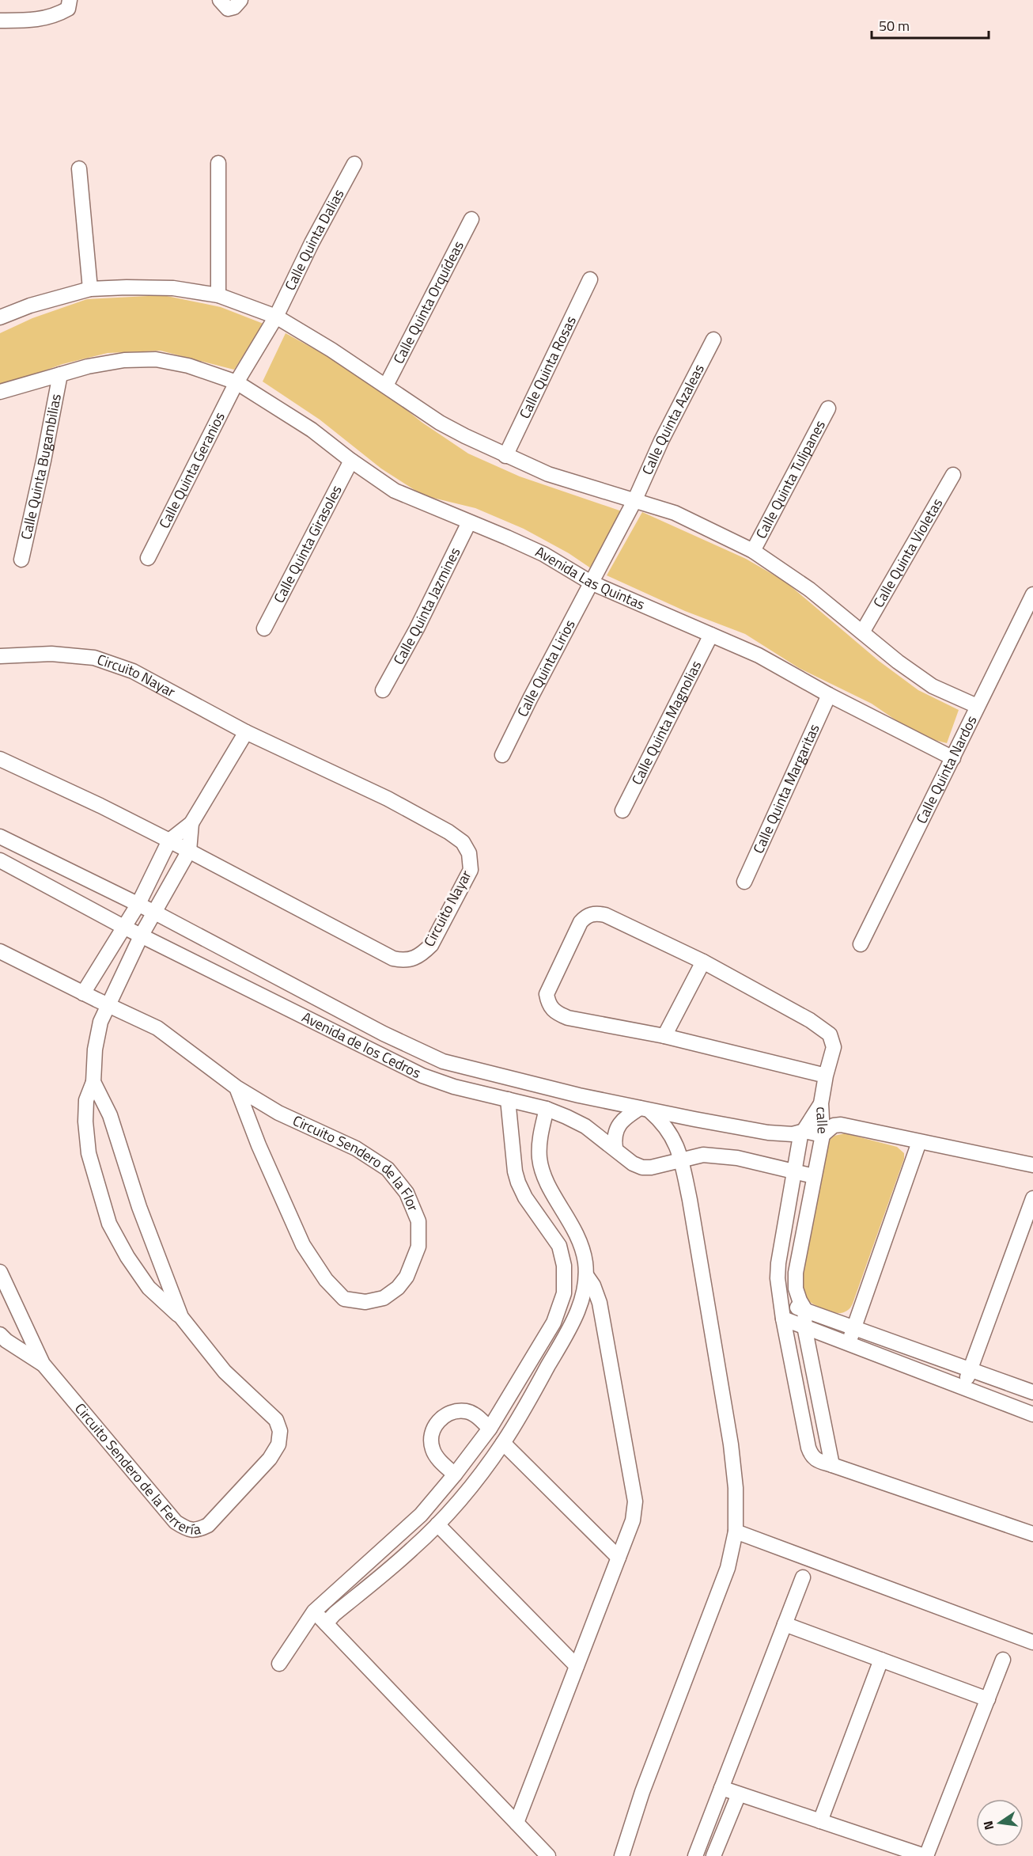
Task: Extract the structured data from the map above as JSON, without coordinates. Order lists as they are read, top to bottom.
{
  "streets": {
    "street": [
      "Calle Quinta Dalias",
      "Calle Quinta Orquídeas",
      "Calle Quinta Rosas",
      "Calle Quinta Azaleas",
      "Calle Quinta Bugambilias",
      "Calle Quinta Geranios",
      "Calle Quinta Tulipanes",
      "Calle Quinta Girasoles",
      "Calle Quinta Violetas",
      "Avenida Las Quintas",
      "Calle Quinta Jazmines",
      "Calle Quinta Lirios",
      "Circuito Nayar",
      "Calle Quinta Magnolias",
      "Calle Quinta Nardos",
      "Calle Quinta Margaritas",
      "Avenida de los Cedros",
      "calle",
      "Circuito Sendero de la Flor",
      "Circuito Sendero de la Ferrería"
    ]
  },
  "crossings": [
    ["Calle Quinta Dalias", "Calle Quinta Geranios"],
    ["Calle Quinta Dalias", "Avenida Las Quintas"],
    ["Calle Quinta Azaleas", "Avenida Las Quintas"],
    ["Calle Quinta Azaleas", "Calle Quinta Lirios"],
    ["Calle Quinta Bugambilias", "Avenida Las Quintas"],
    ["Calle Quinta Geranios", "Avenida Las Quintas"],
    ["Calle Quinta Girasoles", "Avenida Las Quintas"],
    ["Avenida Las Quintas", "Calle Quinta Jazmines"],
    ["Avenida Las Quintas", "Calle Quinta Lirios"],
    ["Avenida Las Quintas", "Calle Quinta Magnolias"],
    ["Avenida Las Quintas", "Calle Quinta Nardos"],
    ["Avenida Las Quintas", "Calle Quinta Margaritas"],
    ["Circuito Nayar", "Circuito Sendero de la Ferrería"],
    ["Avenida de los Cedros", "calle"],
    ["Avenida de los Cedros", "Circuito Sendero de la Ferrería"],
    ["Circuito Sendero de la Flor", "Circuito Sendero de la Ferrería"]
  ],
  "scale_bar": "50 m",
  "north": "left"
}
